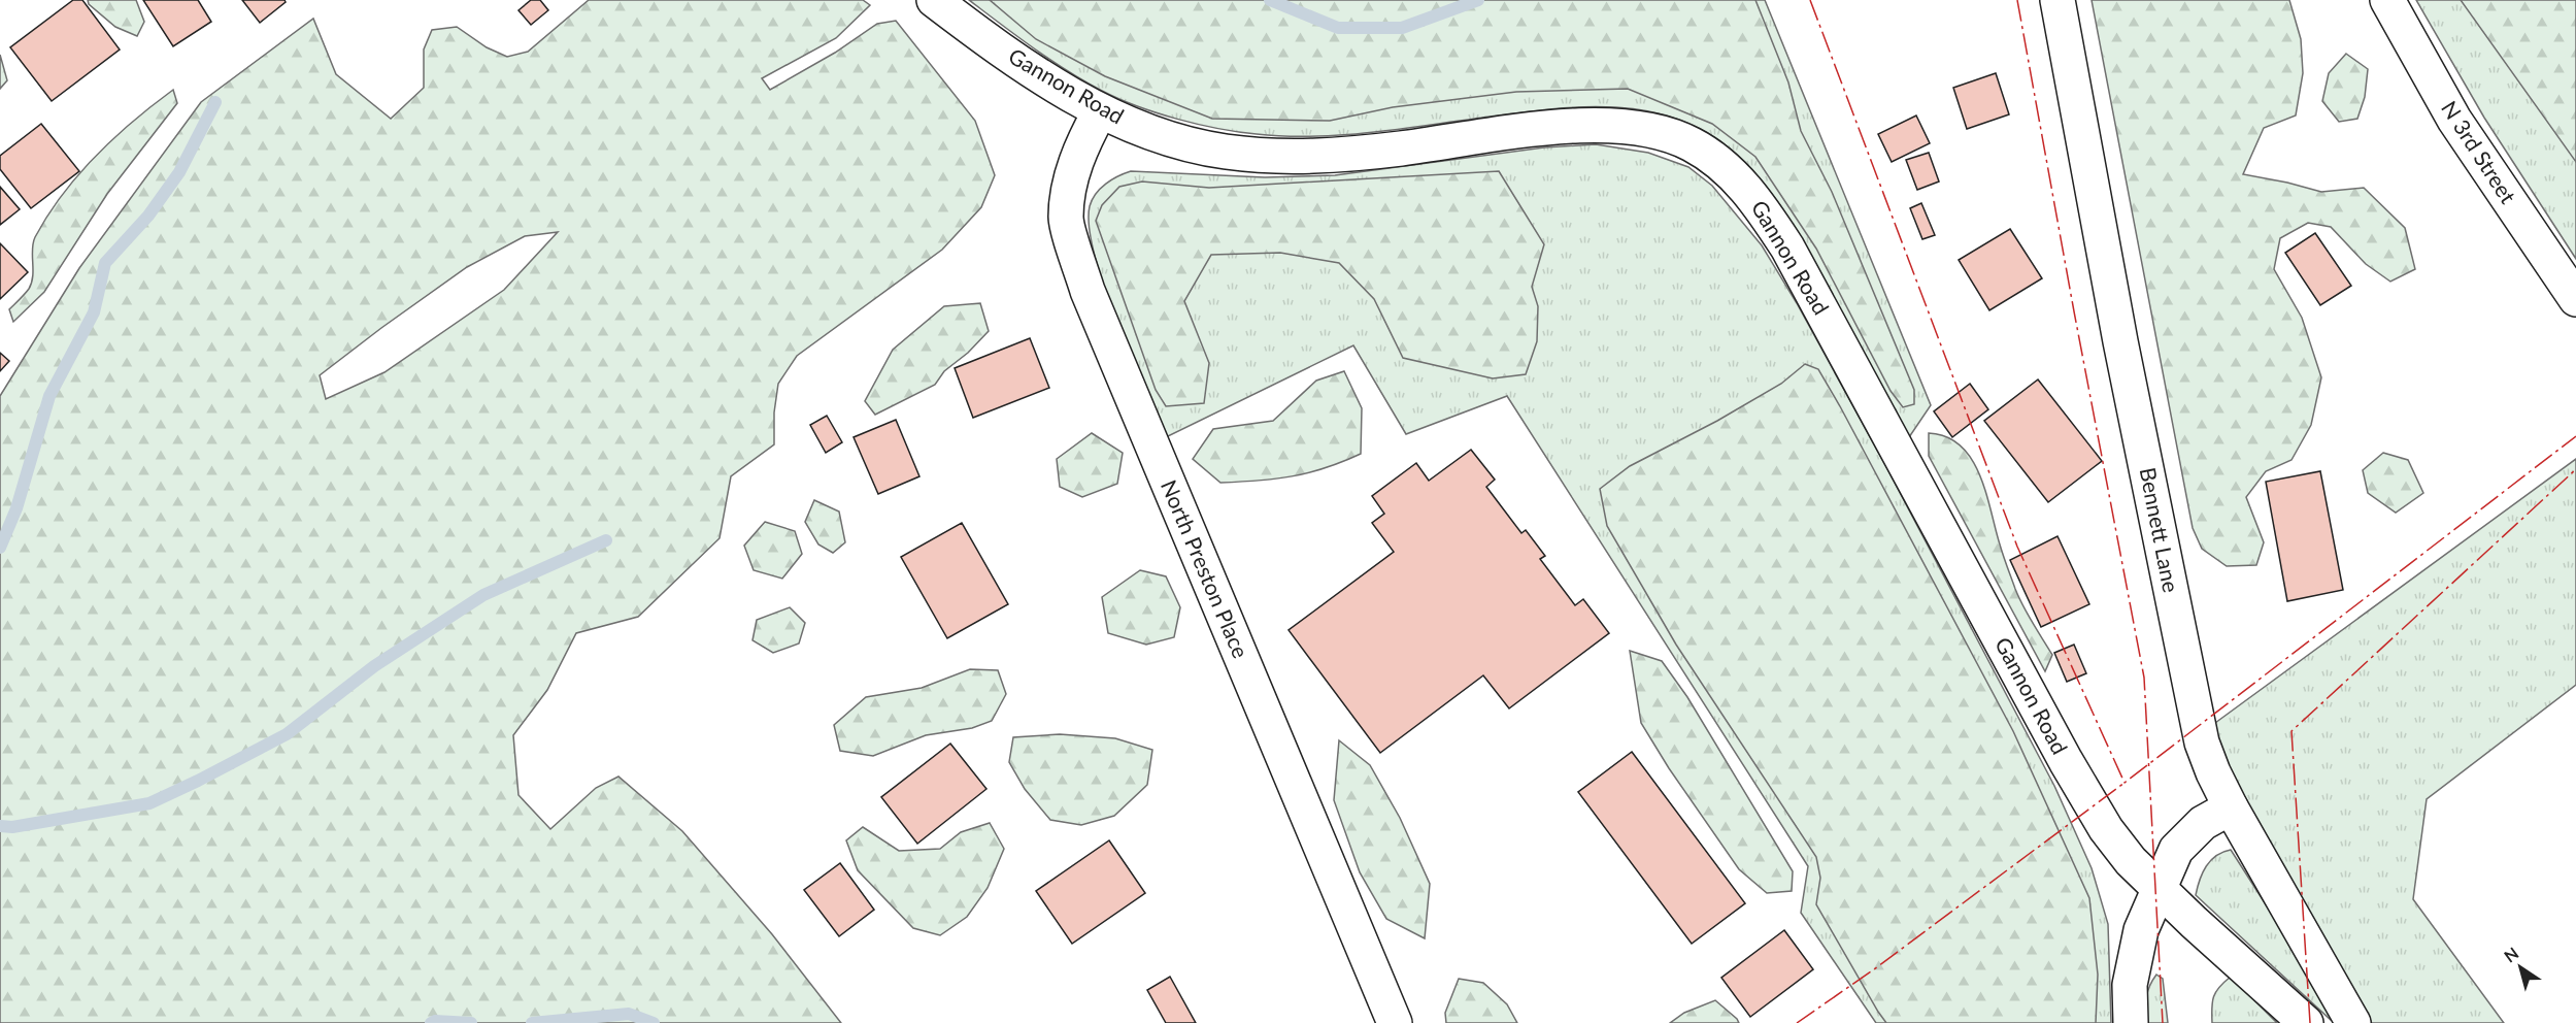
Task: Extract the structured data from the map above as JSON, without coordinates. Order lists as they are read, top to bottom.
{
  "streets": {
    "street": [
      "Gannon Road",
      "N 3rd Street",
      "Bennett Lane",
      "North Preston Place"
    ]
  },
  "crossings": [
    ["Gannon Road", "North Preston Place"]
  ],
  "north": "top left"
}
